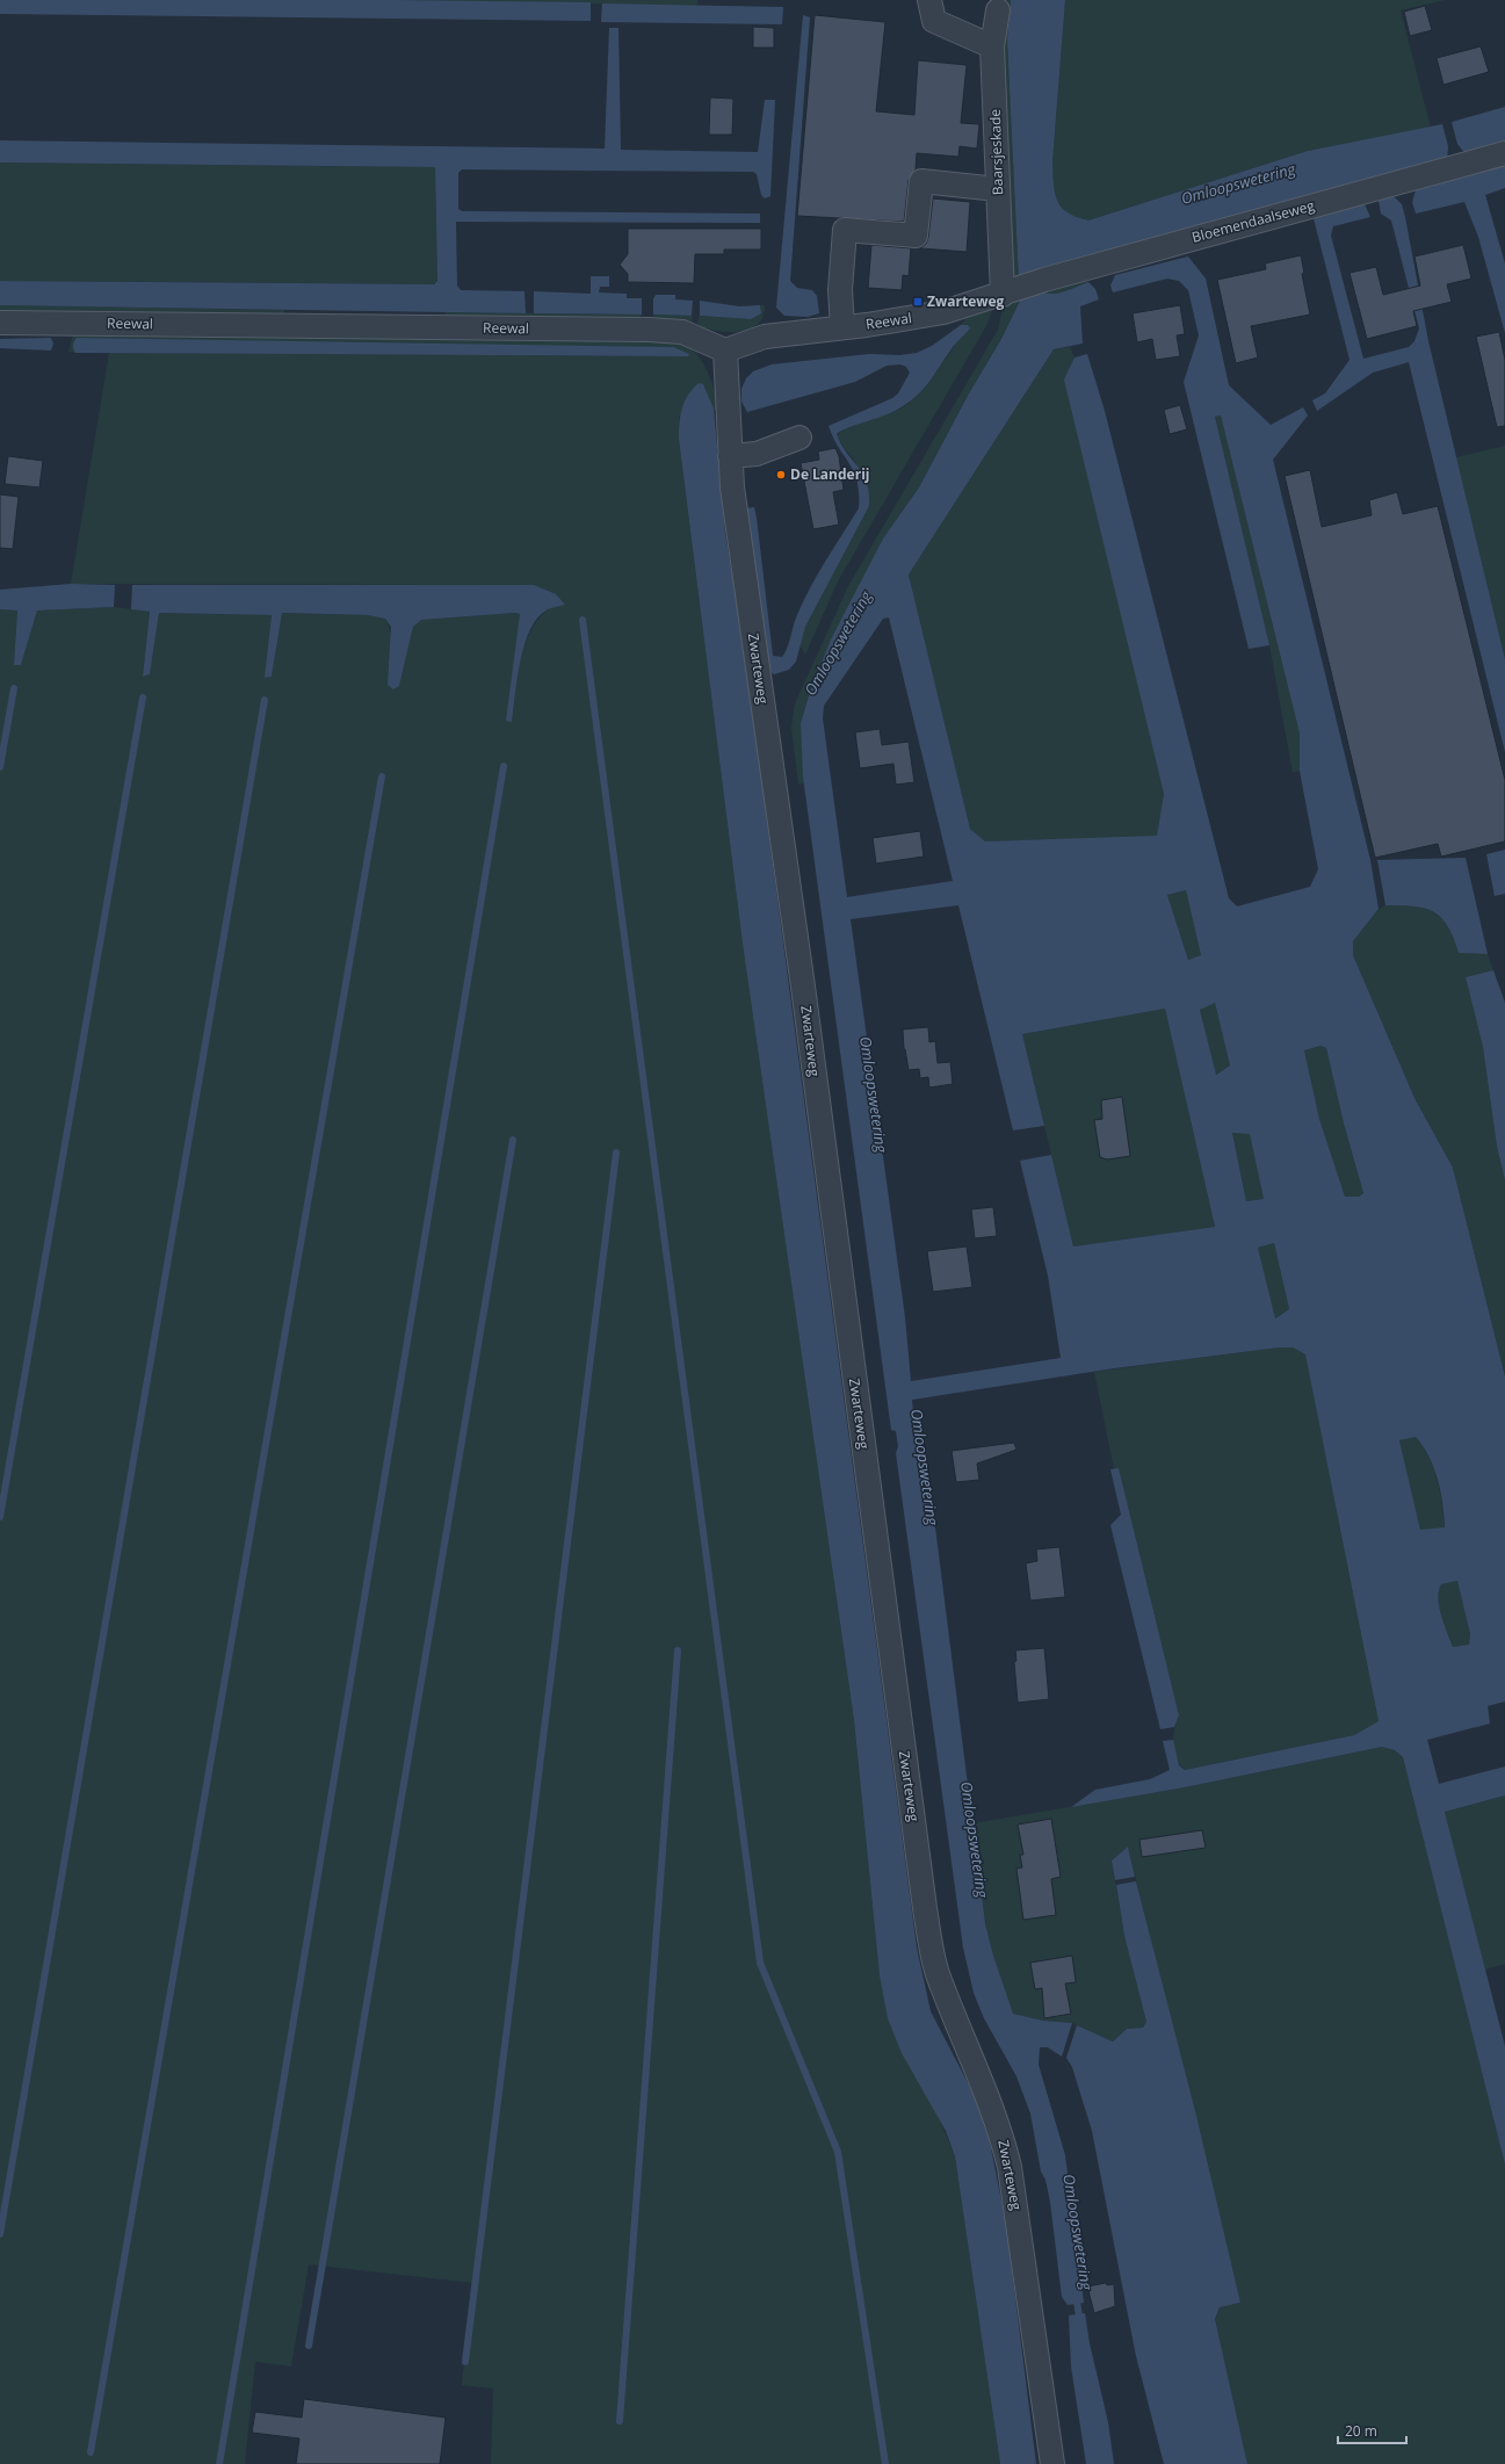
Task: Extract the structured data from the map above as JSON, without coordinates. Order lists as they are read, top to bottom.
{
  "streets": {
    "street": [
      "Baarsjeskade",
      "Bloemendaalseweg",
      "Reewal",
      "Zwarteweg"
    ]
  },
  "crossings": [
    ["Baarsjeskade", "Bloemendaalseweg"],
    ["Baarsjeskade", "Reewal"],
    ["Bloemendaalseweg", "Reewal"],
    ["Reewal", "Zwarteweg"]
  ],
  "water": ["Omloopswetering"],
  "places": {
    "transit": ["Zwarteweg"],
    "other": ["De Landerij"]
  },
  "scale_bar": "20 m"
}
